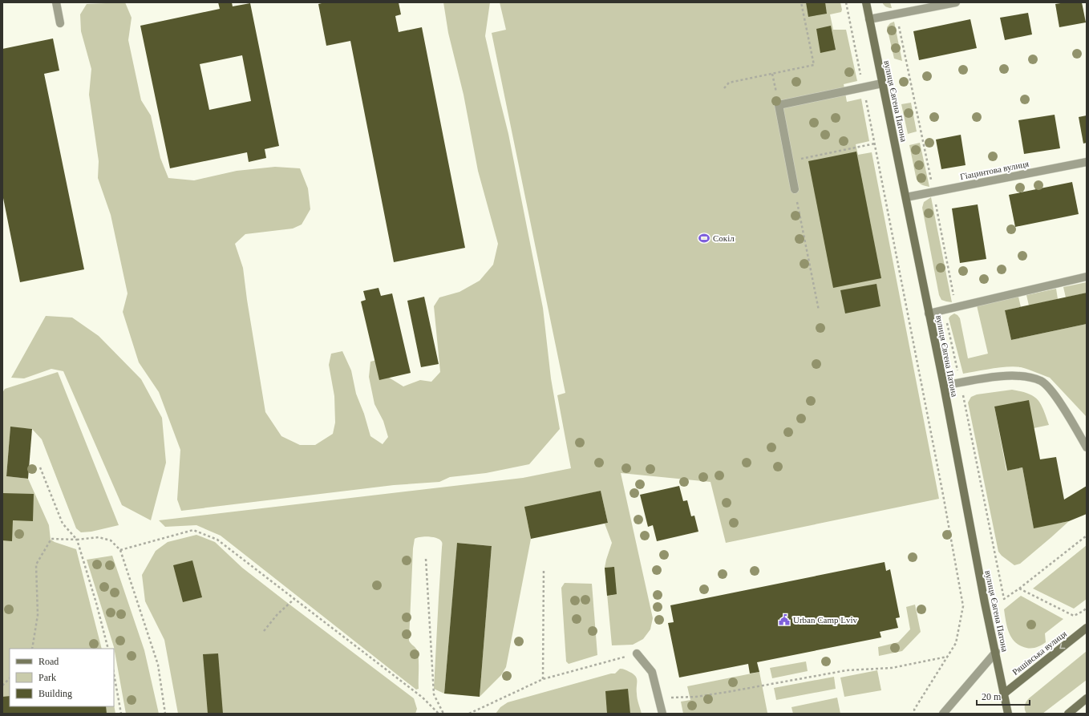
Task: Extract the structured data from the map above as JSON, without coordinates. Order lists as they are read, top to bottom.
{
  "streets": {
    "street": ["вулиця Євгена Патона", "Гіацинтова вулиця", "Ряшівська вулиця"]
  },
  "crossings": [
    ["вулиця Євгена Патона", "Гіацинтова вулиця"],
    ["вулиця Євгена Патона", "Ряшівська вулиця"]
  ],
  "places": {
    "sports": ["Сокіл"],
    "public building": ["Urban Camp Lviv"]
  },
  "legend": ["Road", "Park", "Building"],
  "scale_bar": "20 m"
}
